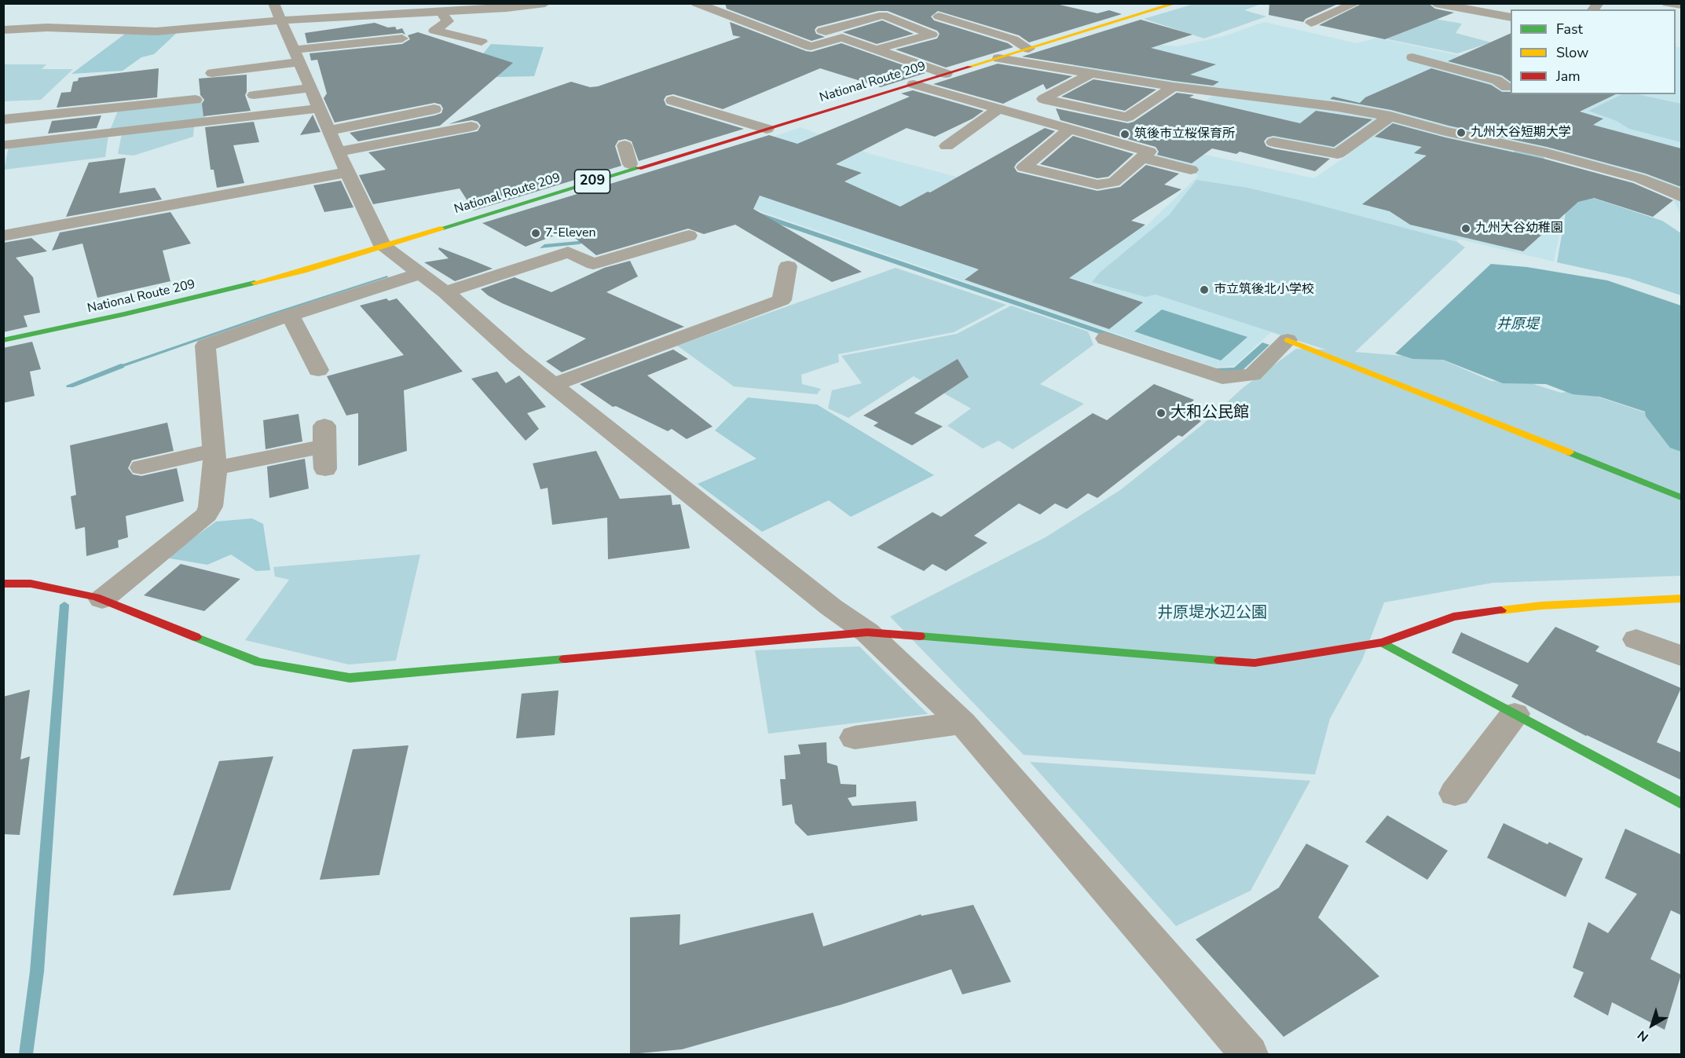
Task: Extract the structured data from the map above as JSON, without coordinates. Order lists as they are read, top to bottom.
{
  "streets": {
    "main road": ["National Route 209", "209"]
  },
  "water": ["井原堤"],
  "parks": ["井原堤水辺公園"],
  "places": [
    "九州大谷短期大学",
    "筑後市立桜保育所",
    "九州大谷幼稚園",
    "7-Eleven",
    "市立筑後北小学校",
    "大和公民館"
  ],
  "legend": ["Fast", "Slow", "Jam"],
  "north": "bottom left"
}
